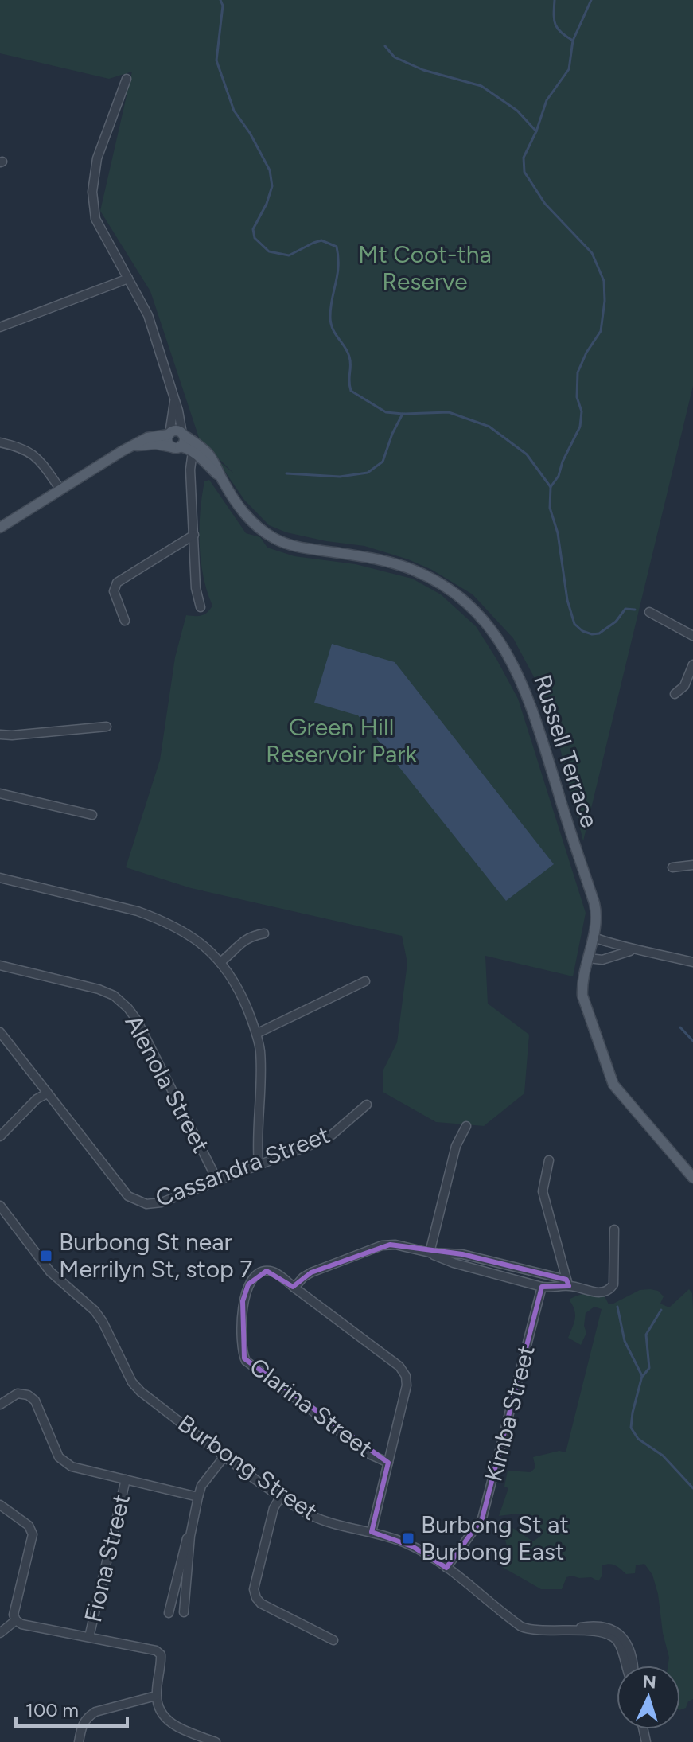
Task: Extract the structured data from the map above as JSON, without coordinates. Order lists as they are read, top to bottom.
{
  "streets": {
    "main road": ["Russell Terrace"],
    "street": [
      "Alenola Street",
      "Cassandra Street",
      "Clarina Street",
      "Kimba Street",
      "Burbong Street",
      "Fiona Street"
    ]
  },
  "crossings": [
    ["Alenola Street", "Cassandra Street"],
    ["Kimba Street", "Burbong Street"]
  ],
  "parks": ["Mt Coot-tha Reserve", "Green Hill Reservoir Park"],
  "places": {
    "transit": ["Burbong St near Merrilyn St, stop 7", "Burbong St at Burbong East"]
  },
  "scale_bar": "100 m",
  "north": "top"
}
